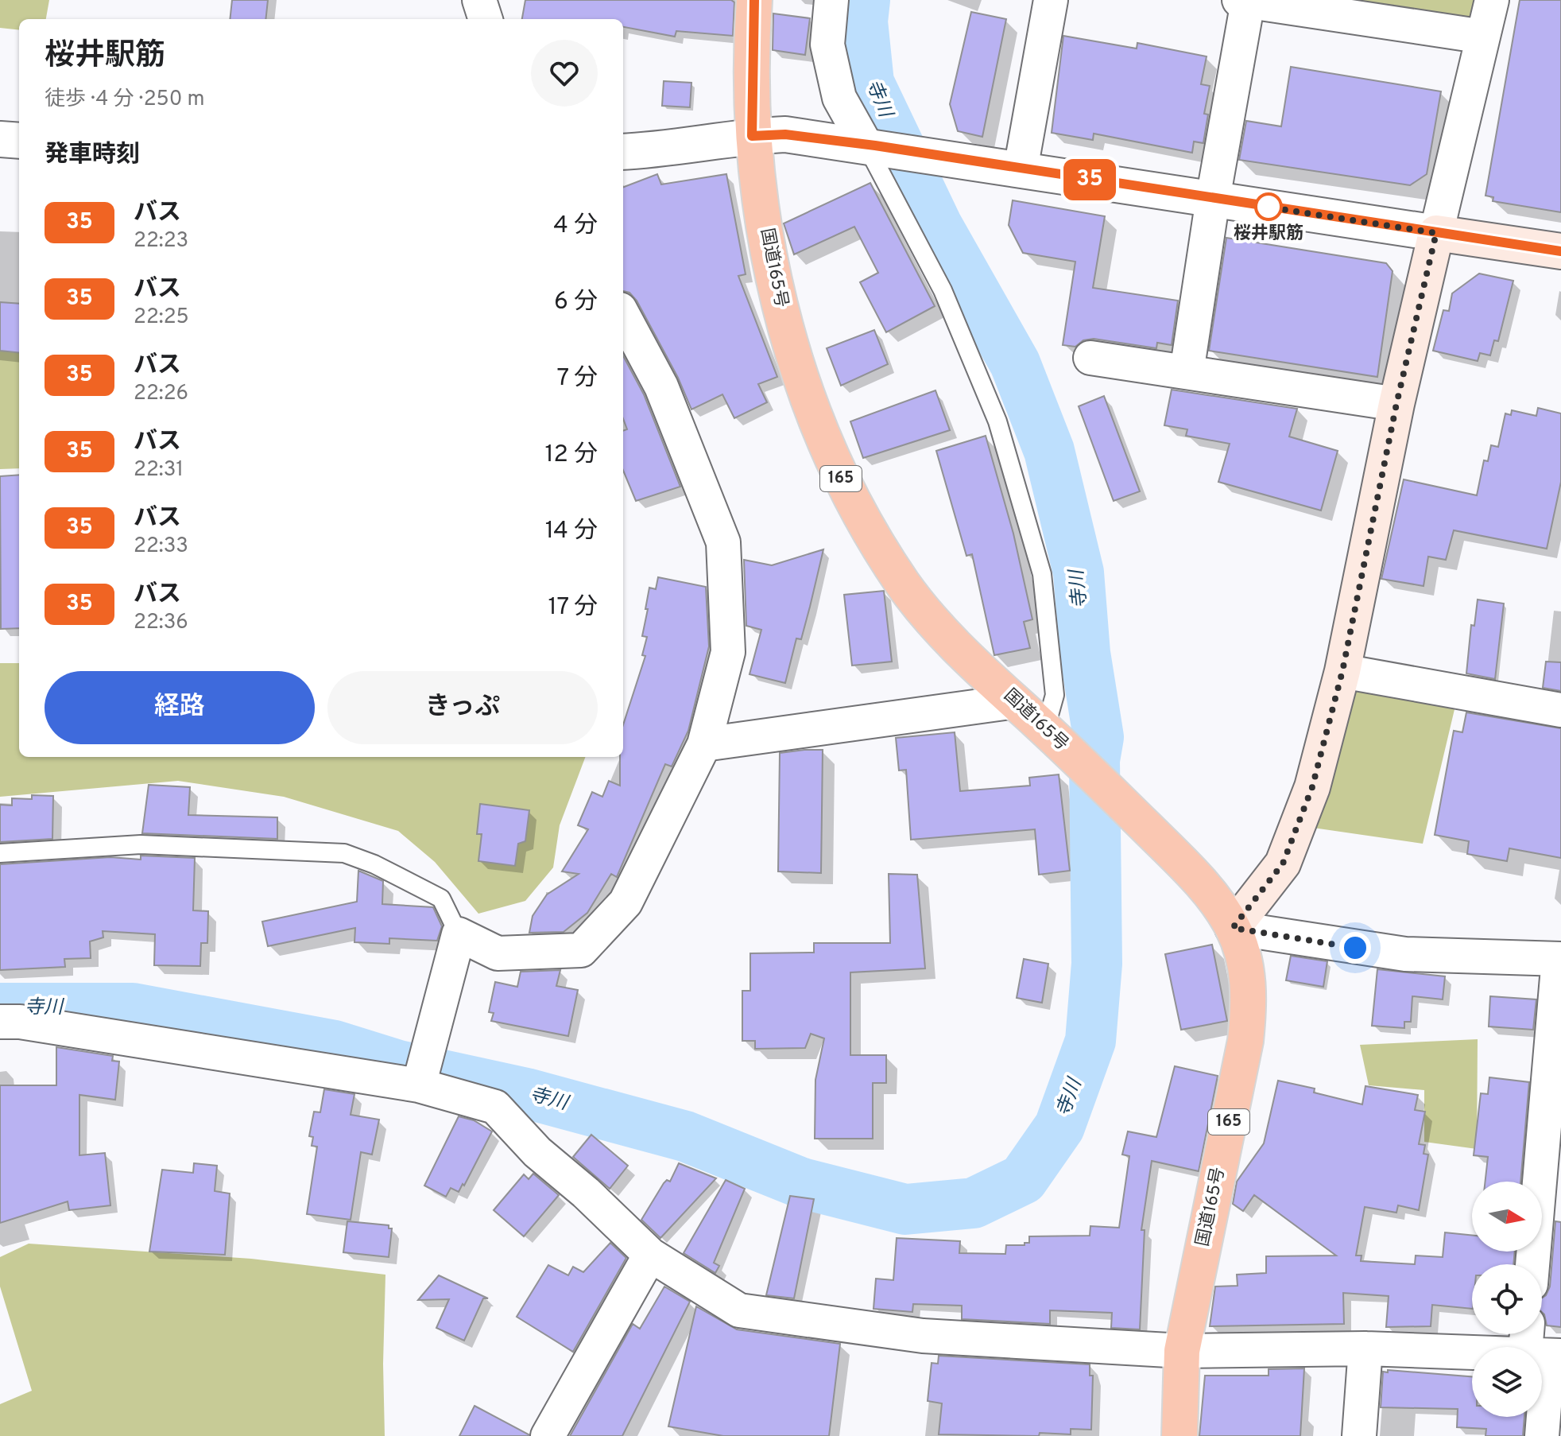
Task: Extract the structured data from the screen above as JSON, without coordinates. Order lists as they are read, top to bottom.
{
  "streets": {
    "highway": ["国道165号", "165"]
  },
  "water": ["寺川"],
  "places": ["桜井駅筋"],
  "lines": ["bus line 35"],
  "north": "right",
  "page": {
    "on_map": "35",
    "heading": [
      ["桜井駅筋", "徒歩 · 4 分 · 250 m"],
      "発車時刻"
    ],
    "list": [
      {
        "mark": "35",
        "name": "バス",
        "note": "22:23",
        "value": "4 分"
      },
      {
        "mark": "35",
        "name": "バス",
        "note": "22:25",
        "value": "6 分"
      },
      {
        "mark": "35",
        "name": "バス",
        "note": "22:26",
        "value": "7 分"
      },
      {
        "mark": "35",
        "name": "バス",
        "note": "22:31",
        "value": "12 分"
      },
      {
        "mark": "35",
        "name": "バス",
        "note": "22:33",
        "value": "14 分"
      },
      {
        "mark": "35",
        "name": "バス",
        "note": "22:36",
        "value": "17 分"
      }
    ],
    "buttons": ["経路", "きっぷ"]
  }
}
